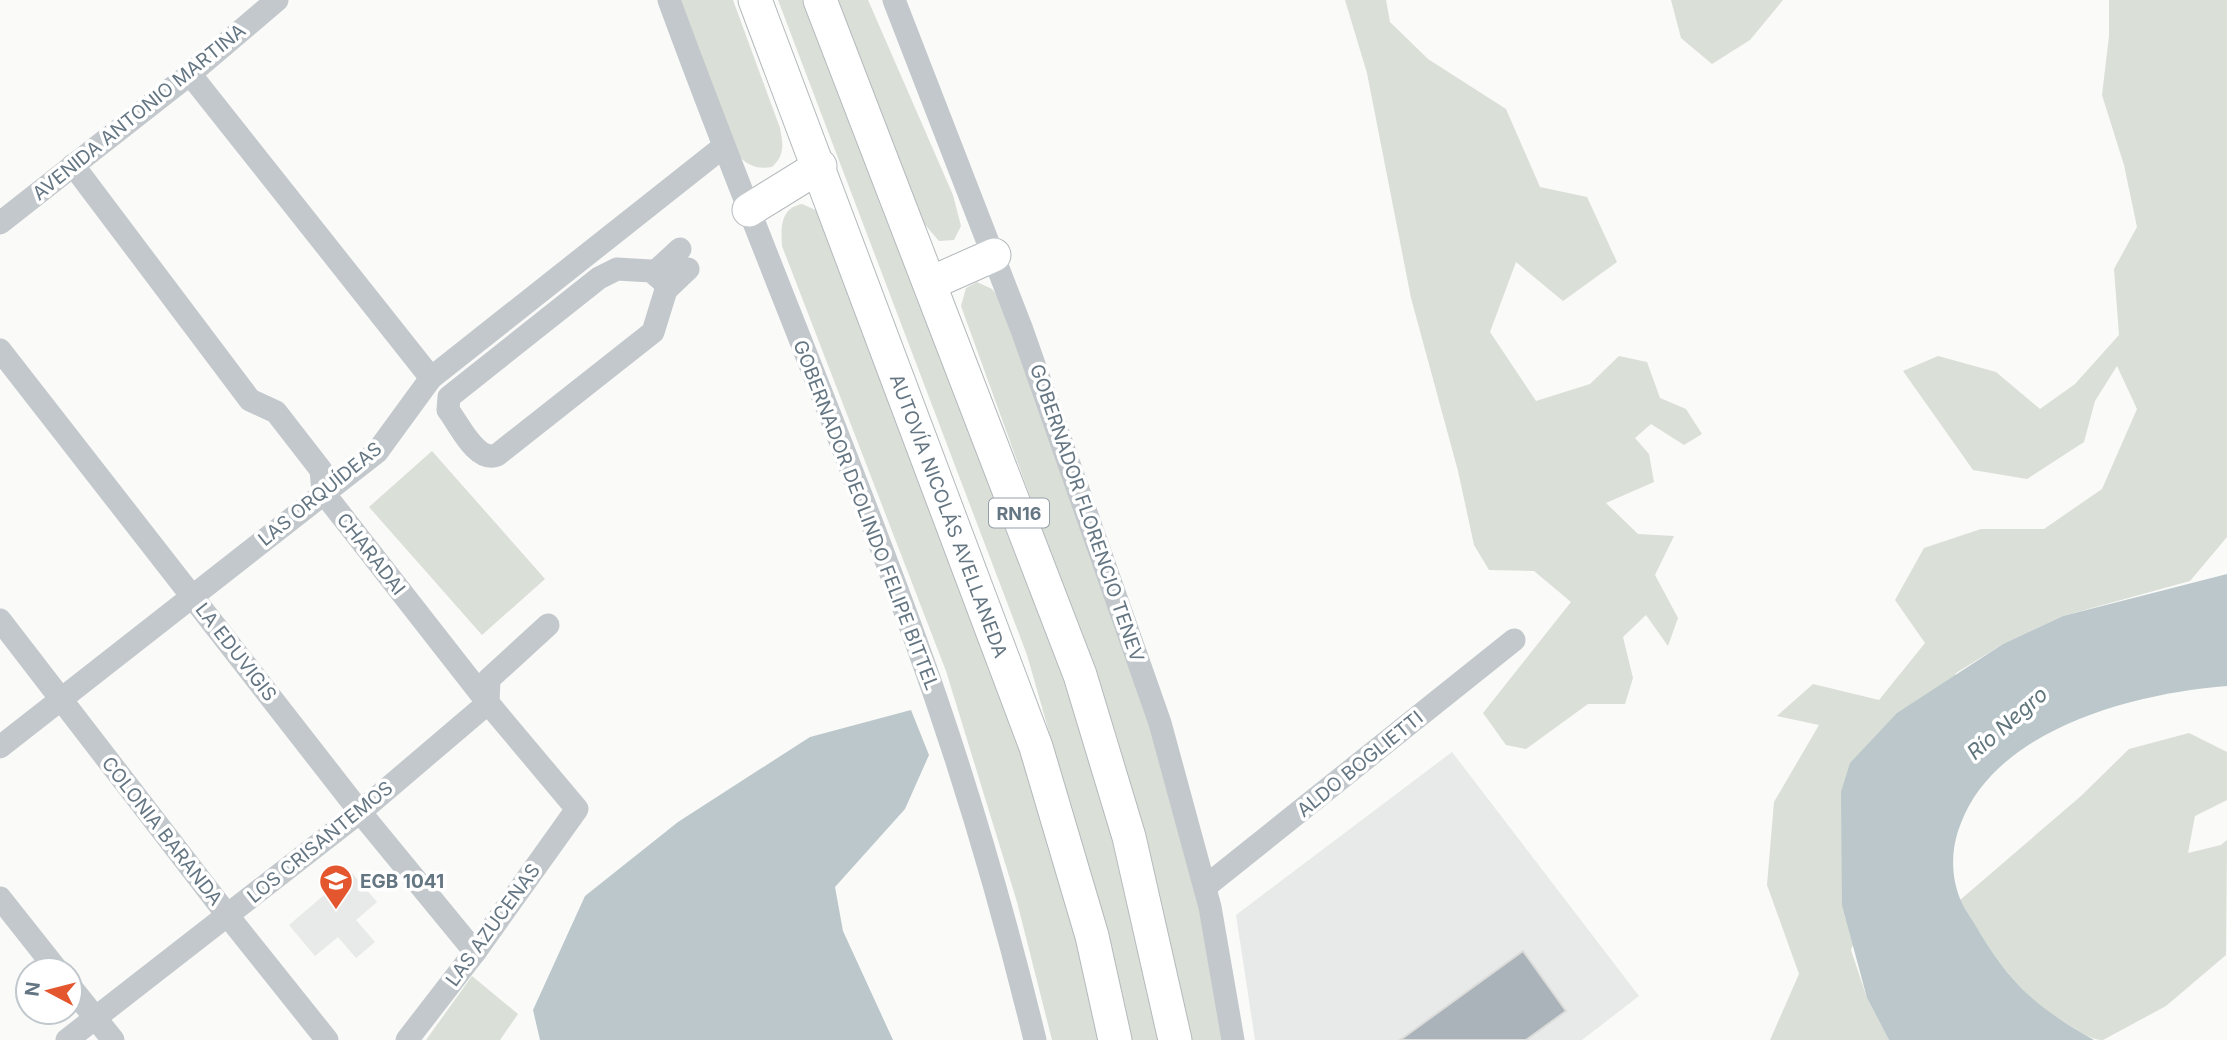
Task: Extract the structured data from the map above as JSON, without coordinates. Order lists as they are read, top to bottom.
{
  "streets": {
    "highway": ["RN16", "AUTOVÍA NICOLÁS AVELLANEDA"],
    "street": [
      "AVENIDA ANTONIO MARTINA",
      "LAS ORQUÍDEAS",
      "GOBERNADOR FLORENCIO TENEV",
      "GOBERNADOR DEOLINDO FELIPE BITTEL",
      "CHARADAI",
      "LA EDUVIGIS",
      "ALDO BOGLIETTI",
      "COLONIA BARANDA",
      "LOS CRISANTEMOS",
      "LAS AZUCENAS"
    ]
  },
  "crossings": [
    ["AVENIDA ANTONIO MARTINA", "CHARADAI"],
    ["LAS ORQUÍDEAS", "GOBERNADOR DEOLINDO FELIPE BITTEL"],
    ["LAS ORQUÍDEAS", "CHARADAI"],
    ["LAS ORQUÍDEAS", "LA EDUVIGIS"],
    ["LAS ORQUÍDEAS", "COLONIA BARANDA"],
    ["GOBERNADOR FLORENCIO TENEV", "ALDO BOGLIETTI"],
    ["CHARADAI", "LOS CRISANTEMOS"],
    ["CHARADAI", "LAS AZUCENAS"],
    ["LA EDUVIGIS", "LOS CRISANTEMOS"],
    ["LA EDUVIGIS", "LAS AZUCENAS"],
    ["COLONIA BARANDA", "LOS CRISANTEMOS"]
  ],
  "water": ["Río Negro"],
  "places": {
    "school or university": ["EGB 1041"]
  },
  "north": "left"
}
